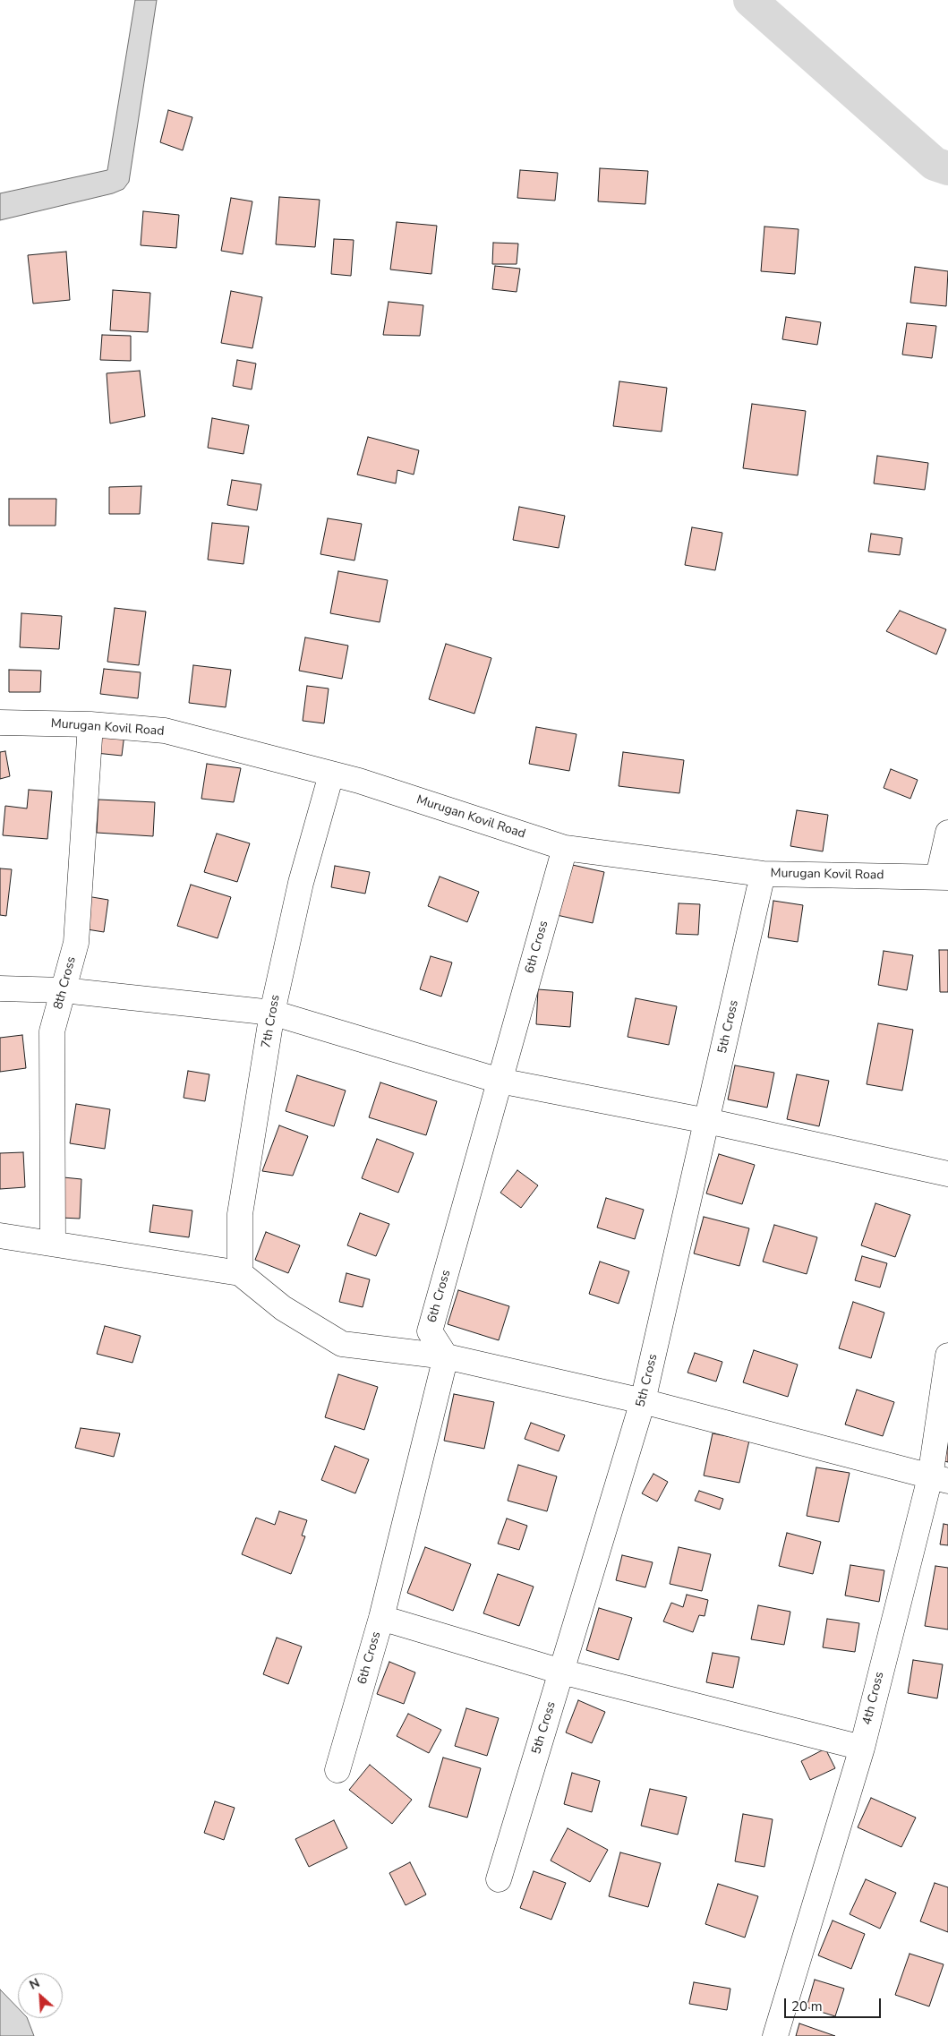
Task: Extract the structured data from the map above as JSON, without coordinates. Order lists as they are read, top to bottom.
{
  "streets": {
    "street": [
      "Murugan Kovil Road",
      "6th Cross",
      "8th Cross",
      "7th Cross",
      "5th Cross",
      "4th Cross"
    ]
  },
  "crossings": [
    ["Murugan Kovil Road", "6th Cross"],
    ["Murugan Kovil Road", "8th Cross"],
    ["Murugan Kovil Road", "7th Cross"],
    ["Murugan Kovil Road", "5th Cross"]
  ],
  "scale_bar": "20 m",
  "north": "top left"
}
